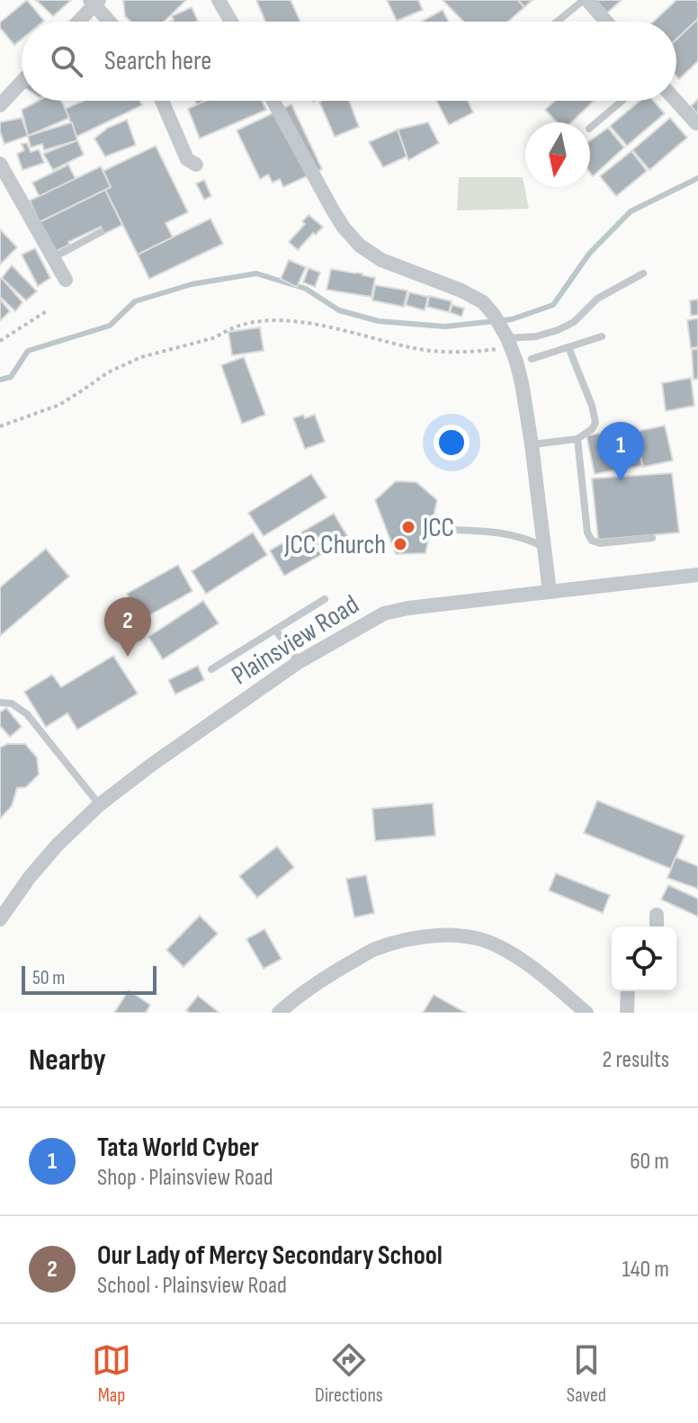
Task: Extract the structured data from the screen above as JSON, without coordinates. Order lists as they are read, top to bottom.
{
  "streets": {
    "street": ["Plainsview Road"]
  },
  "places": ["JCC", "JCC Church"],
  "scale_bar": "50 m",
  "north": "bottom",
  "page": {
    "search": "Search here",
    "pins": ["1", "2"],
    "scale": "50 m",
    "heading": ["Nearby", "2 results"],
    "list": [
      {
        "mark": "1",
        "name": "Tata World Cyber",
        "note": "Shop · Plainsview Road",
        "value": "60 m"
      },
      {
        "mark": "2",
        "name": "Our Lady of Mercy Secondary School",
        "note": "School · Plainsview Road",
        "value": "140 m"
      }
    ],
    "nav": ["Map", "Directions", "Saved"]
  }
}
